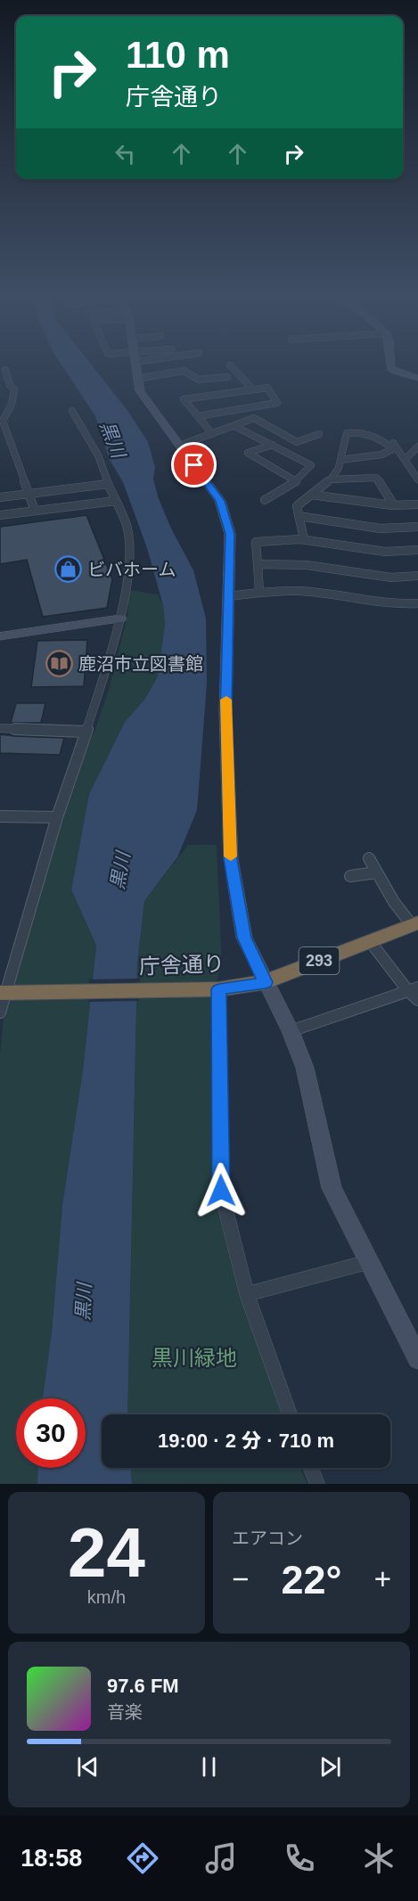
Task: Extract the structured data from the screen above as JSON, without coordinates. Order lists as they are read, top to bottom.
{
  "streets": {
    "highway": ["293", "庁舎通り"]
  },
  "water": ["黒川"],
  "parks": ["黒川緑地"],
  "places": {
    "shop": ["ビバホーム"],
    "library": ["鹿沼市立図書館"]
  },
  "page": {
    "turn": ["110 m", "庁舎通り"],
    "limit": "30",
    "trip": "19:00 · 2 分 · 710 m",
    "tile": [
      ["24", "km/h"],
      "エアコン"
    ],
    "heat": ["−", "22°", "+"],
    "song": ["97.6 FM", "音楽"],
    "tabs": "18:58"
  }
}
